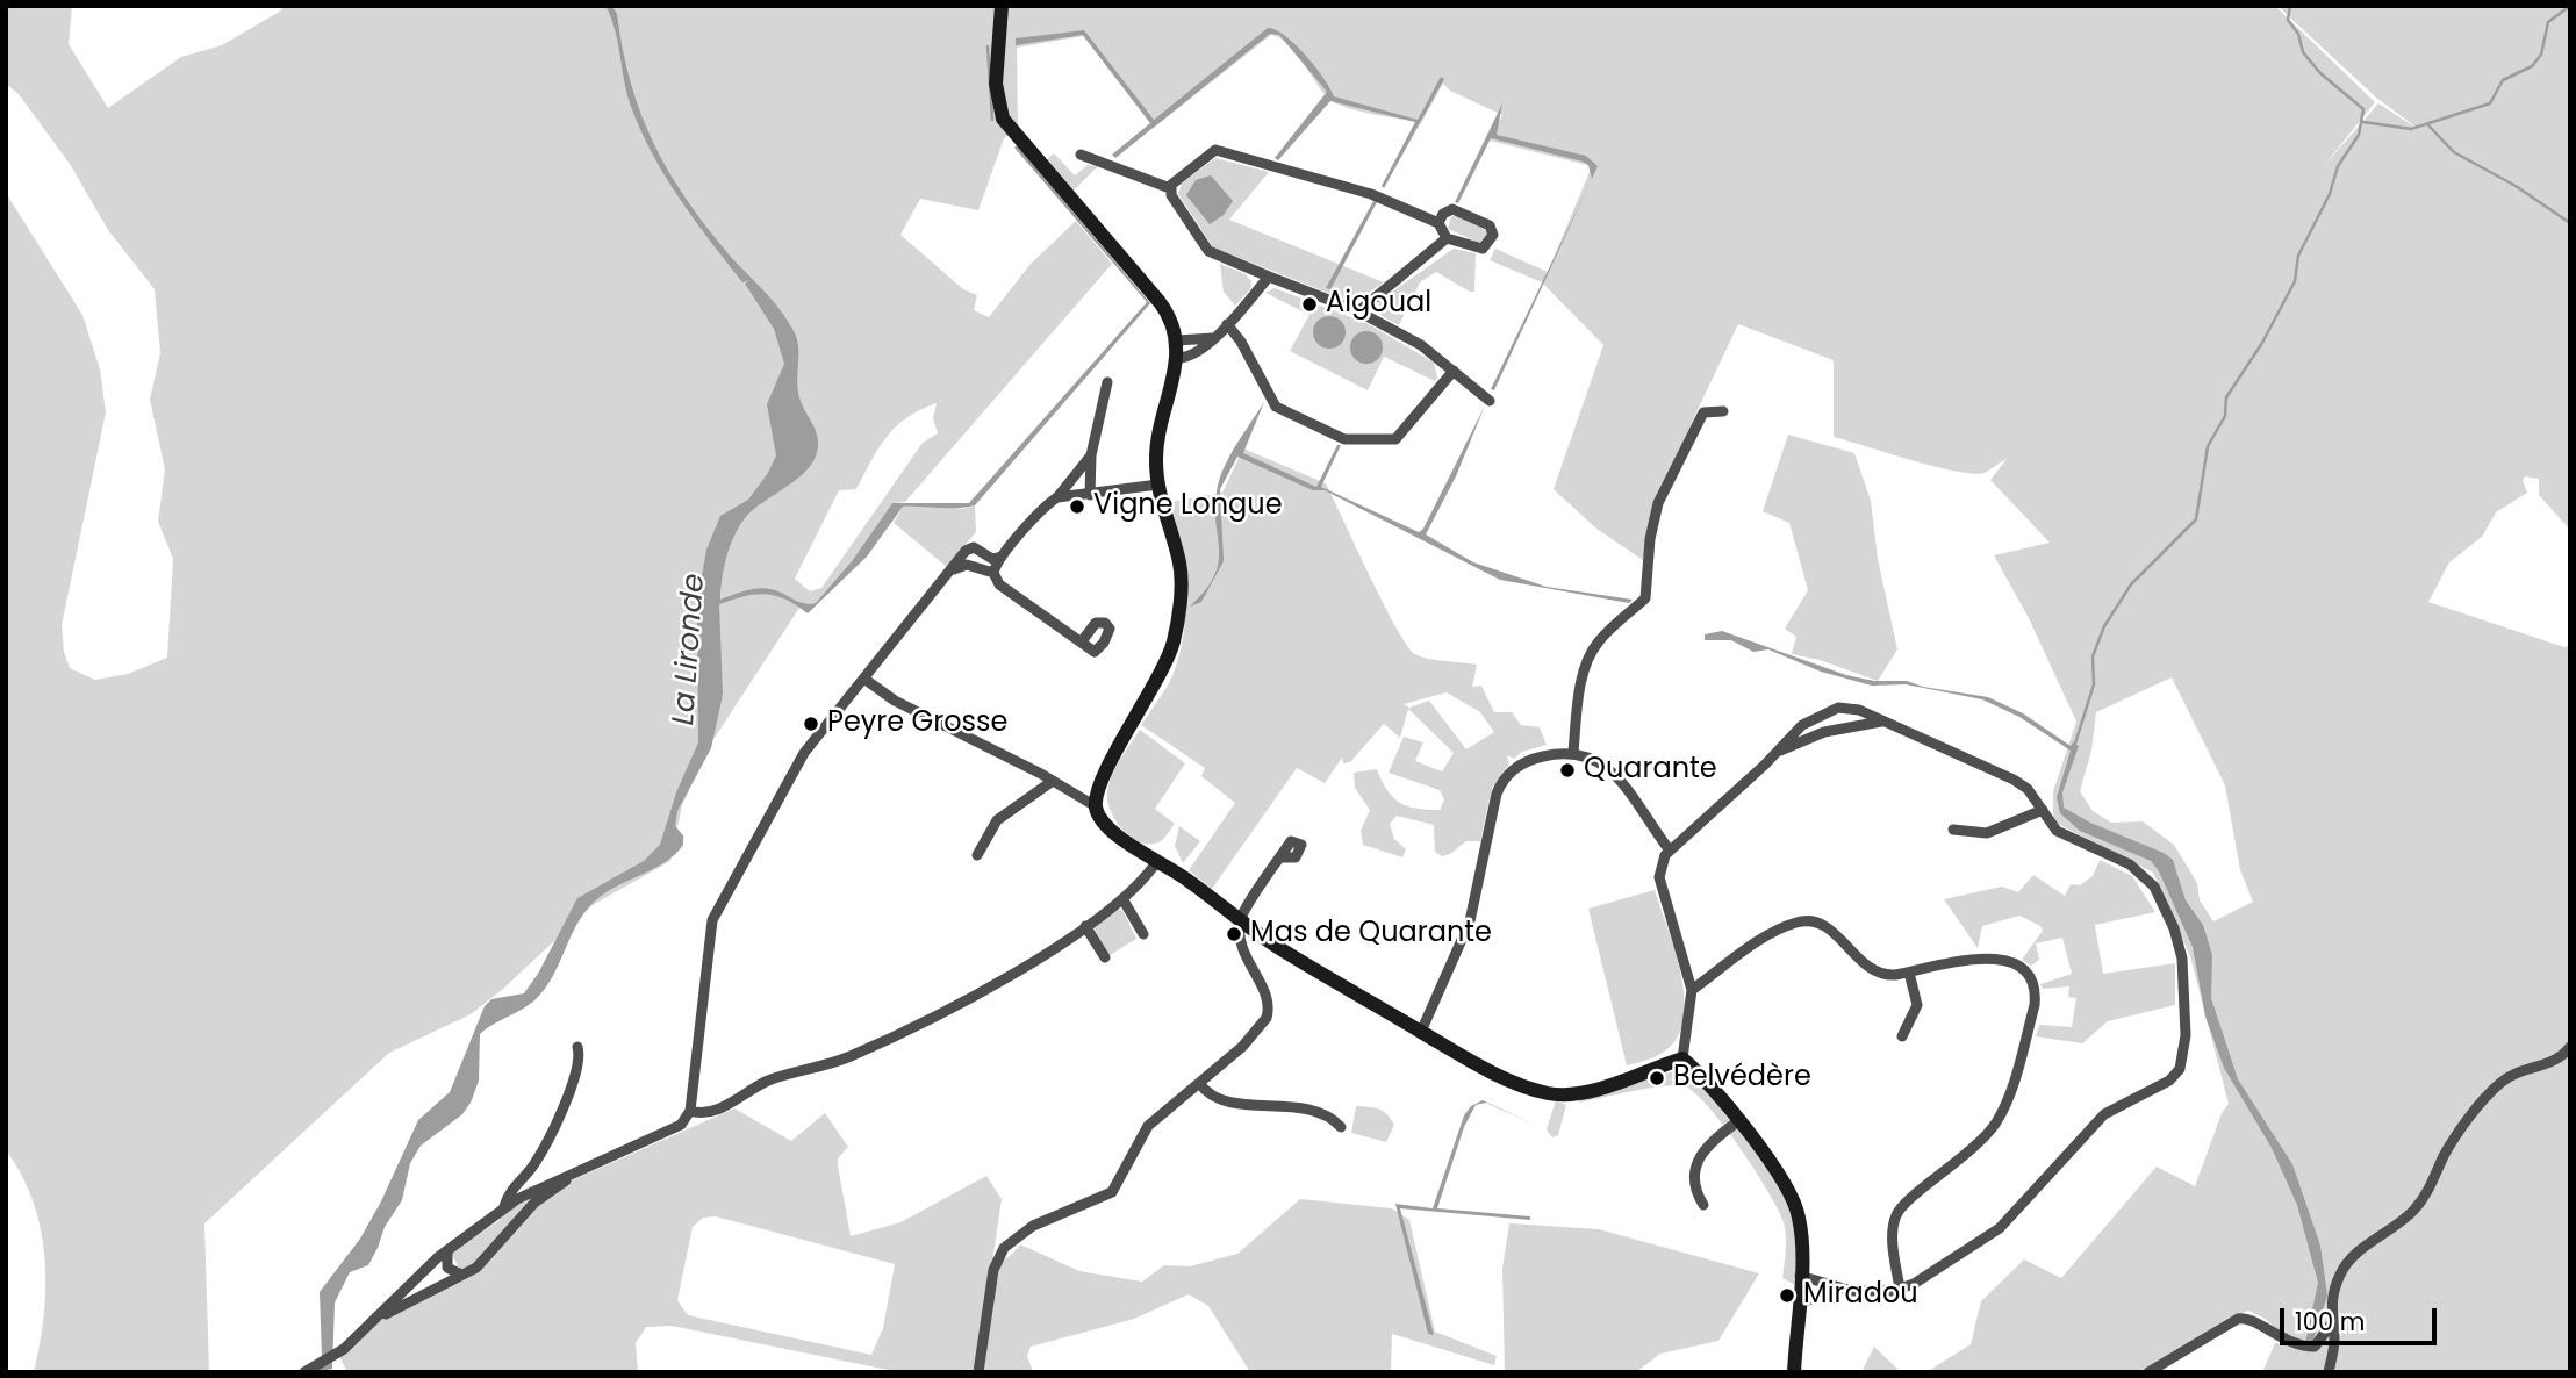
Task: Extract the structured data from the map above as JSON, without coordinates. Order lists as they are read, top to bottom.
{
  "water": ["La Lironde"],
  "places": [
    "Aigoual",
    "Vigne Longue",
    "Peyre Grosse",
    "Quarante",
    "Mas de Quarante",
    "Belvédère",
    "Miradou"
  ],
  "scale_bar": "100 m"
}
